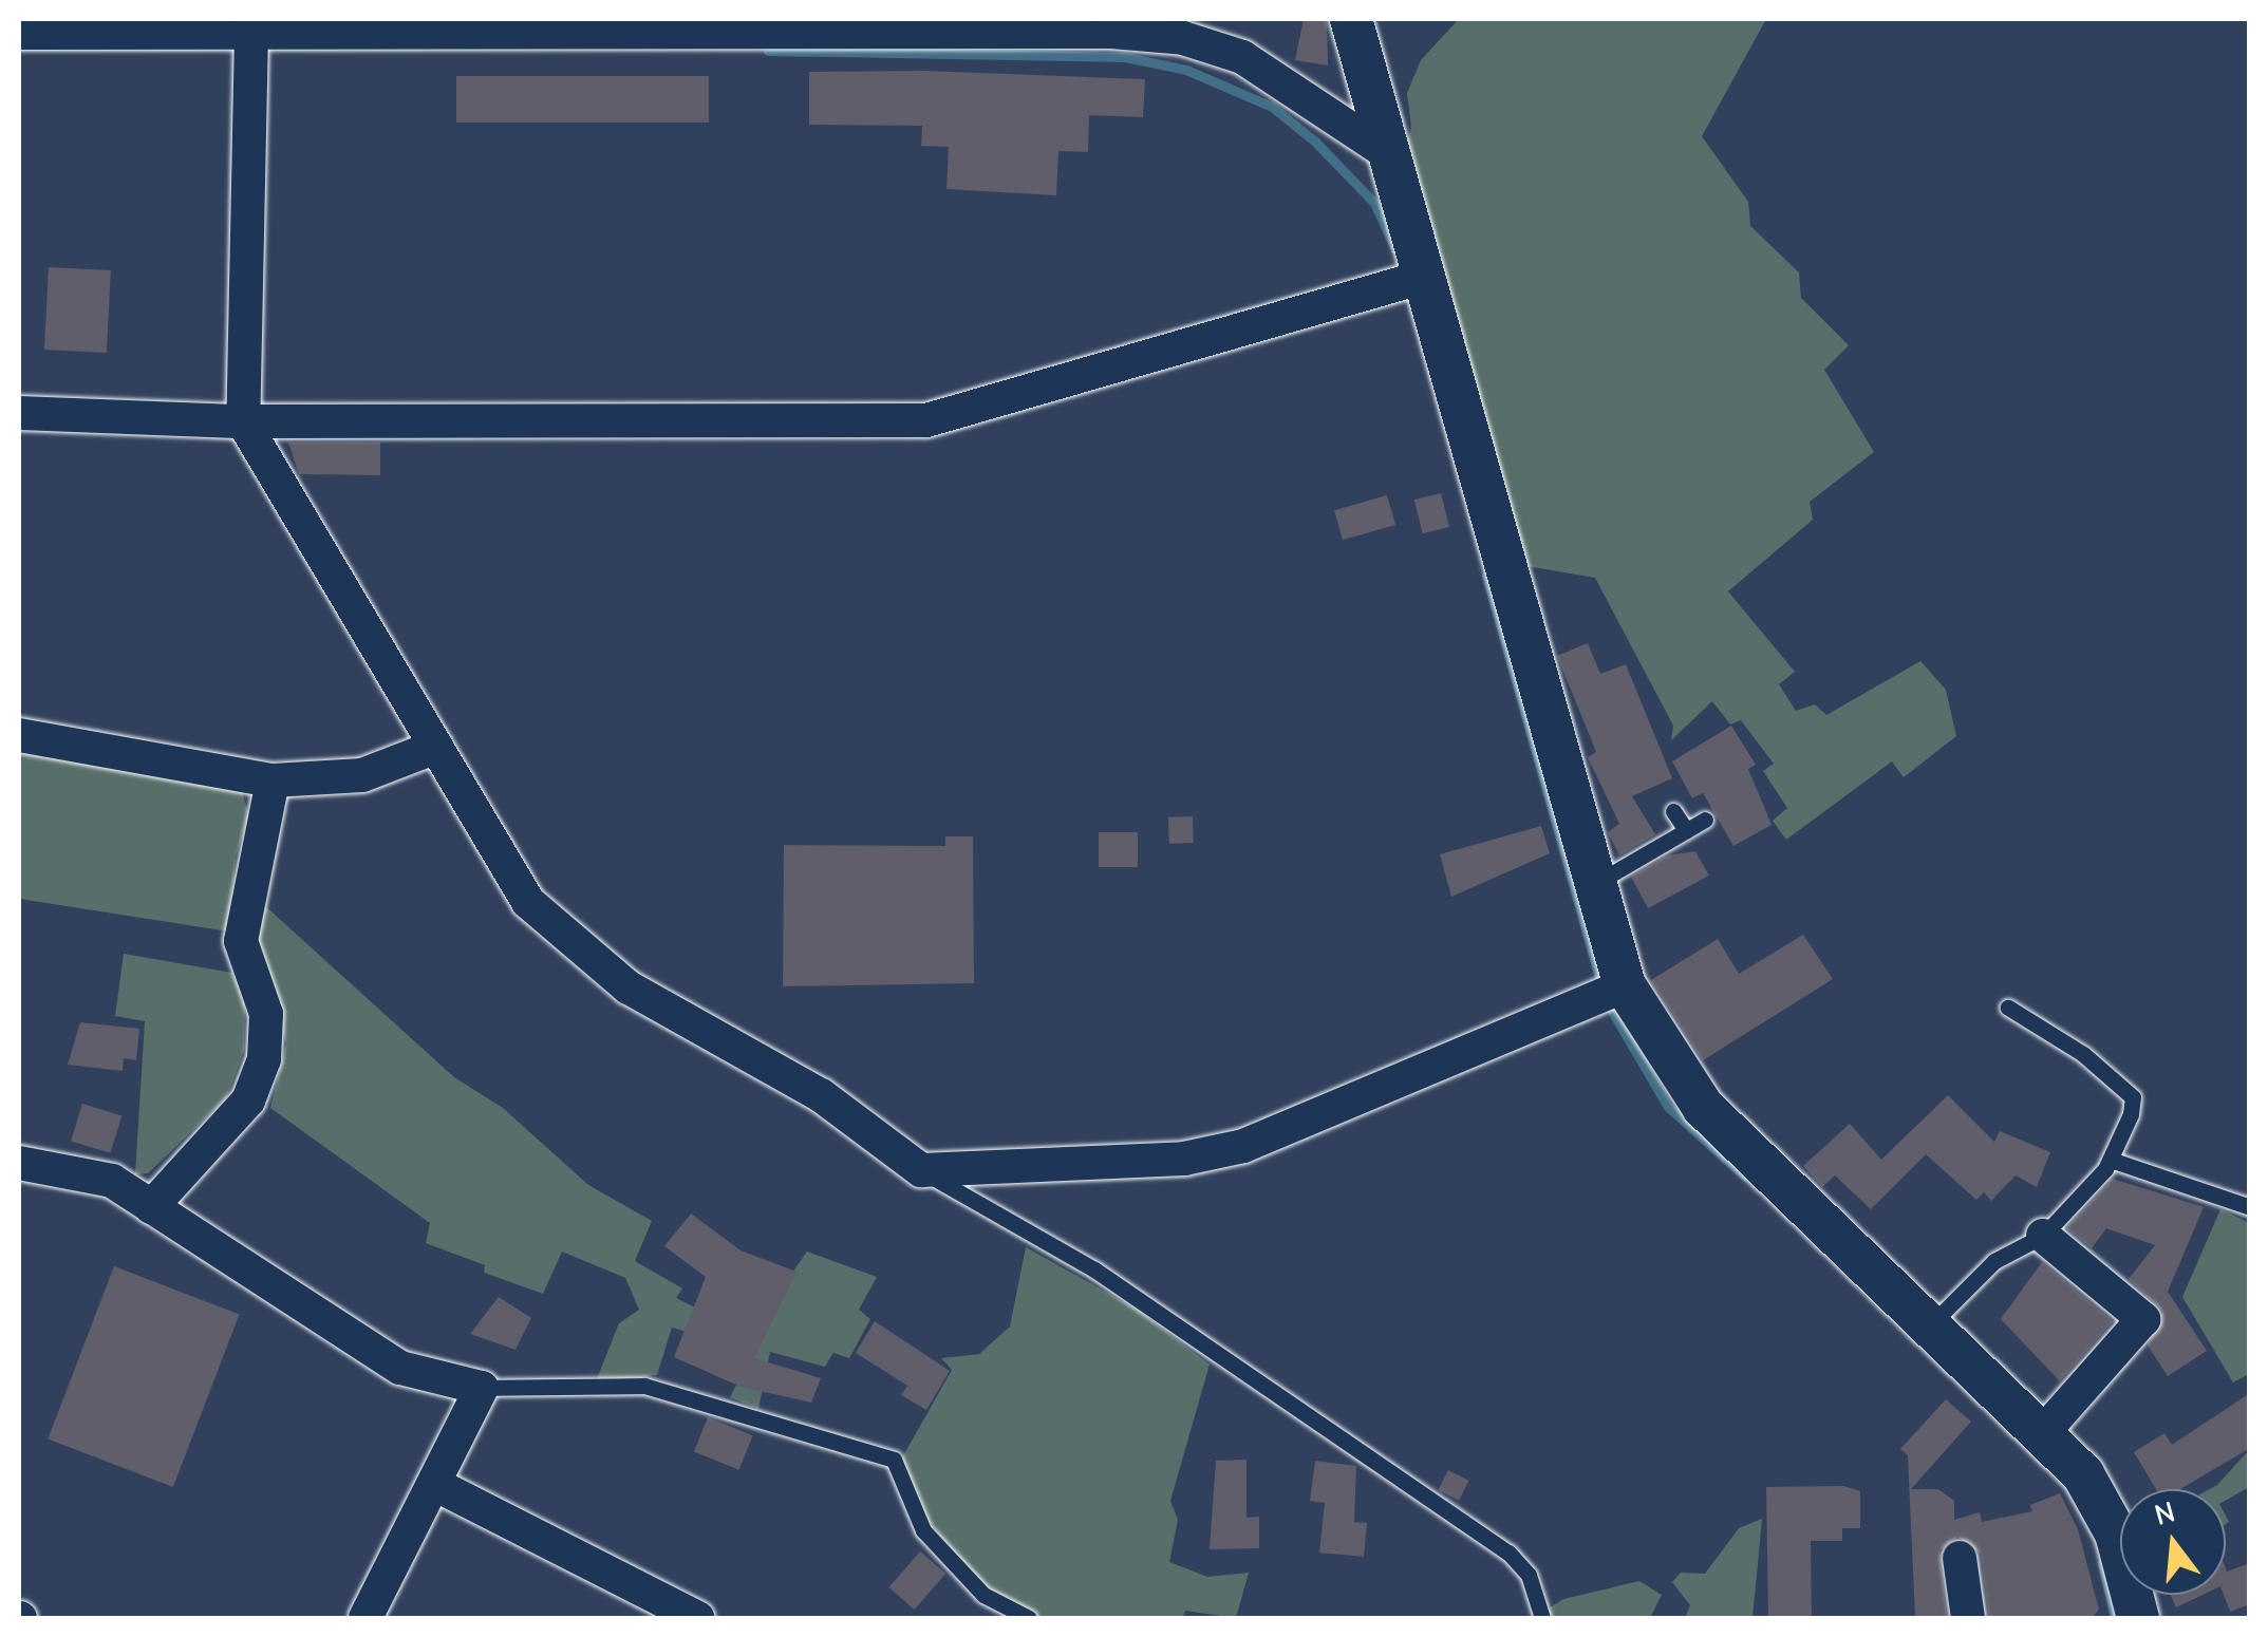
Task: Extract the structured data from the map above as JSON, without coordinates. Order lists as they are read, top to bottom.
{
  "north": "top"
}
